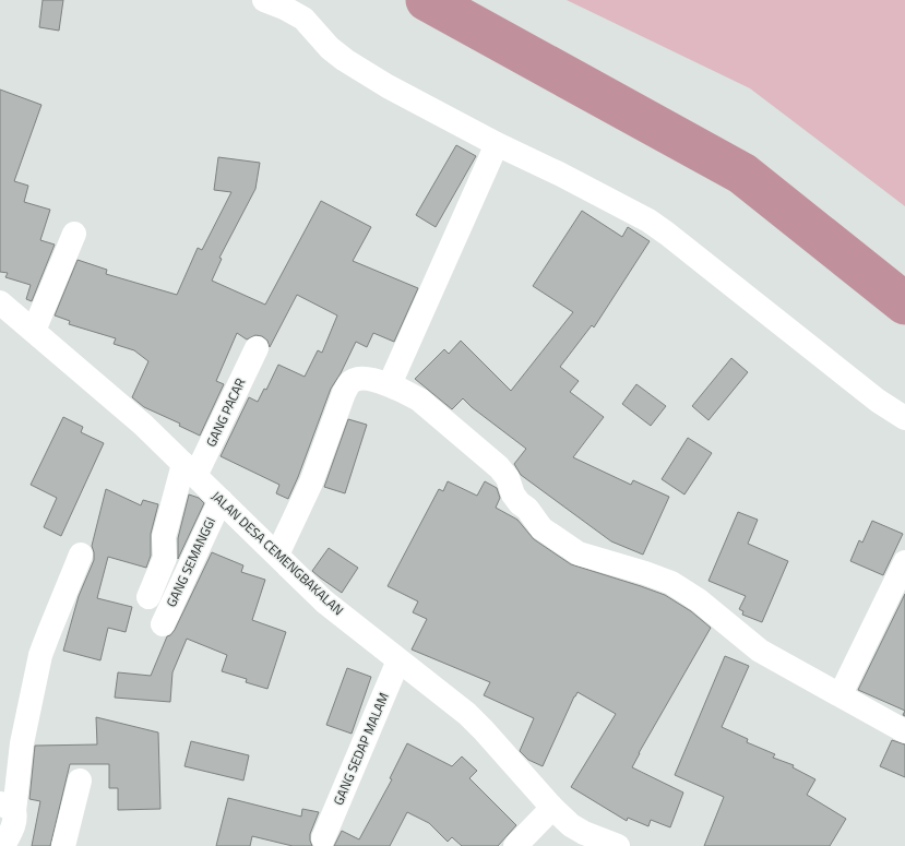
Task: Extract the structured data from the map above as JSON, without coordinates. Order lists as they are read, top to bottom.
{
  "streets": {
    "street": [
      "GANG PACAR",
      "JALAN DESA CEMENGBAKALAN",
      "GANG SEMANGGI",
      "GANG SEDAP MALAM"
    ]
  },
  "crossings": [
    ["GANG PACAR", "JALAN DESA CEMENGBAKALAN"],
    ["JALAN DESA CEMENGBAKALAN", "GANG SEMANGGI"],
    ["JALAN DESA CEMENGBAKALAN", "GANG SEDAP MALAM"]
  ]
}
